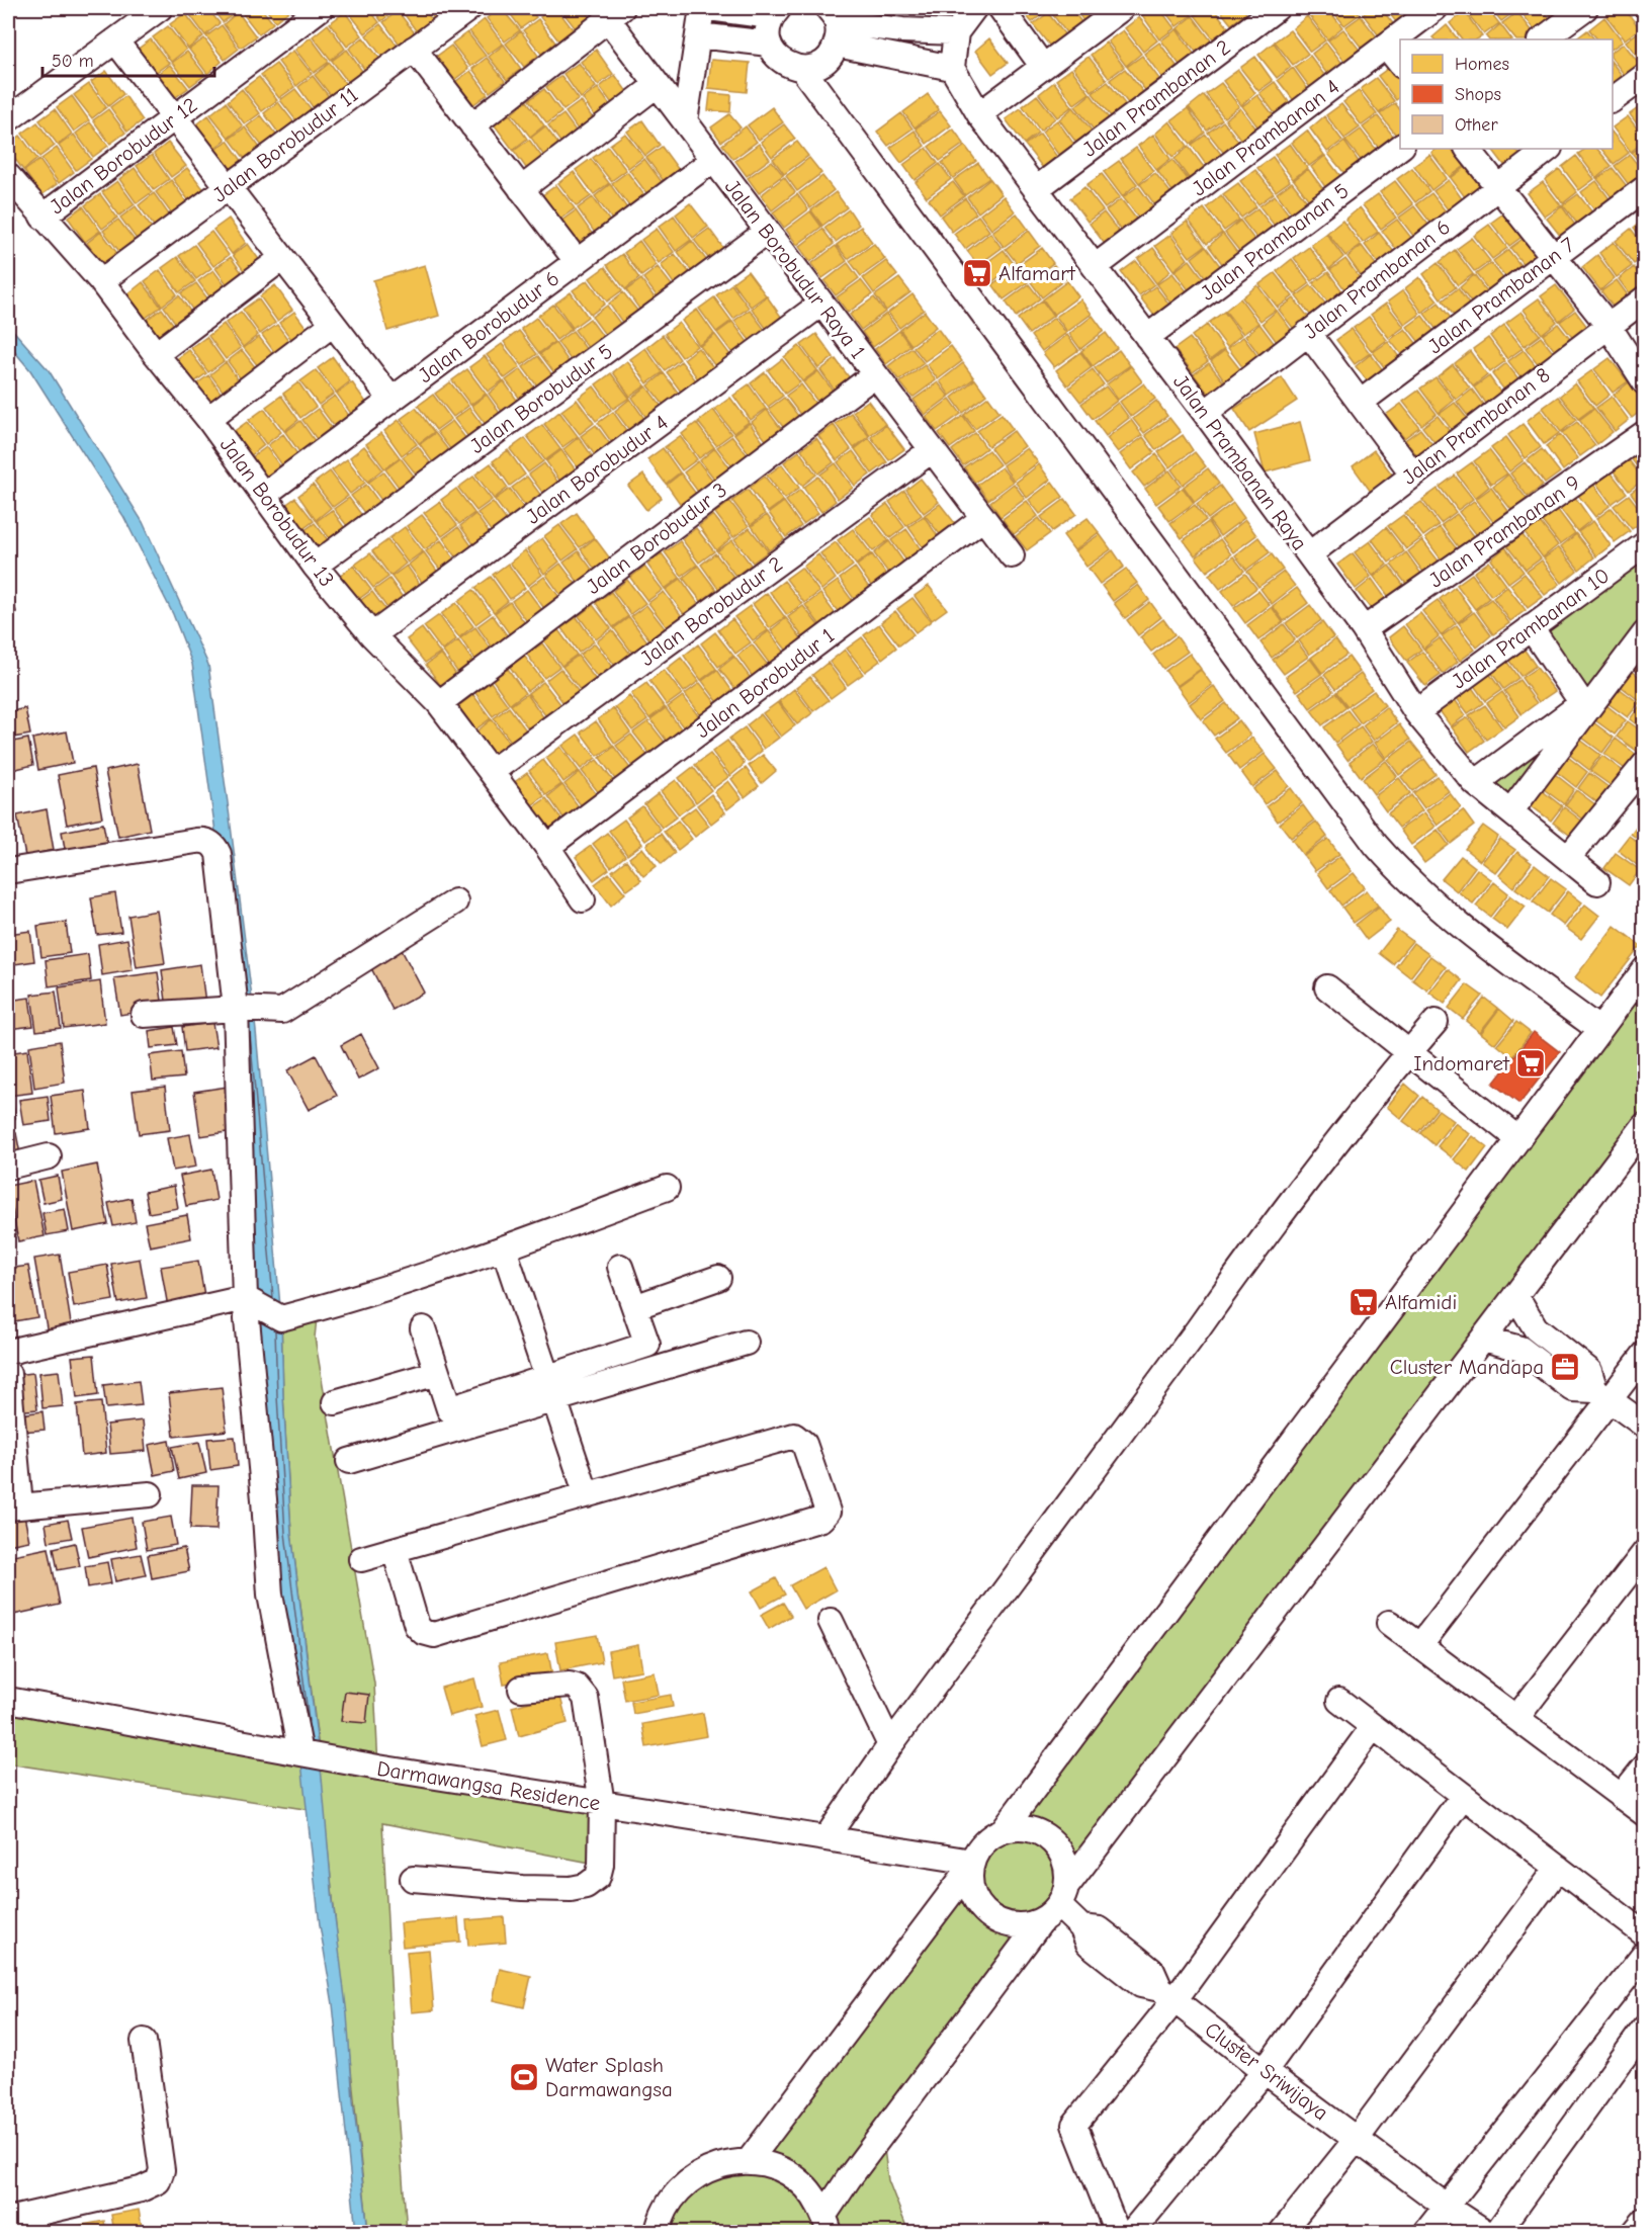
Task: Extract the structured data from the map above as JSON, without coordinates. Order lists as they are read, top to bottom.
{
  "streets": {
    "street": [
      "Jalan Prambanan 2",
      "Jalan Prambanan 4",
      "Jalan Borobudur 11",
      "Jalan Borobudur 12",
      "Jalan Prambanan 5",
      "Jalan Borobudur Raya 1",
      "Jalan Prambanan 6",
      "Jalan Prambanan 7",
      "Jalan Borobudur 6",
      "Jalan Borobudur 5",
      "Jalan Prambanan 8",
      "Jalan Prambanan Raya",
      "Jalan Borobudur 4",
      "Jalan Borobudur 13",
      "Jalan Prambanan 9",
      "Jalan Borobudur 3",
      "Jalan Borobudur 2",
      "Jalan Prambanan 10",
      "Jalan Borobudur 1",
      "Darmawangsa Residence",
      "Cluster Sriwijaya"
    ]
  },
  "crossings": [
    ["Jalan Prambanan 2", "Jalan Prambanan Raya"],
    ["Jalan Prambanan 4", "Jalan Prambanan Raya"],
    ["Jalan Borobudur 11", "Jalan Borobudur 13"],
    ["Jalan Borobudur 12", "Jalan Borobudur 13"],
    ["Jalan Prambanan 5", "Jalan Prambanan Raya"],
    ["Jalan Borobudur Raya 1", "Jalan Borobudur 6"],
    ["Jalan Borobudur Raya 1", "Jalan Borobudur 5"],
    ["Jalan Borobudur Raya 1", "Jalan Borobudur 4"],
    ["Jalan Borobudur Raya 1", "Jalan Borobudur 3"],
    ["Jalan Borobudur Raya 1", "Jalan Borobudur 2"],
    ["Jalan Borobudur Raya 1", "Jalan Borobudur 1"],
    ["Jalan Prambanan 6", "Jalan Prambanan Raya"],
    ["Jalan Borobudur 6", "Jalan Borobudur 13"],
    ["Jalan Borobudur 5", "Jalan Borobudur 13"],
    ["Jalan Prambanan 8", "Jalan Prambanan Raya"],
    ["Jalan Prambanan Raya", "Jalan Prambanan 9"],
    ["Jalan Prambanan Raya", "Jalan Prambanan 10"],
    ["Jalan Borobudur 4", "Jalan Borobudur 13"],
    ["Jalan Borobudur 13", "Jalan Borobudur 3"],
    ["Jalan Borobudur 13", "Jalan Borobudur 2"],
    ["Jalan Borobudur 13", "Jalan Borobudur 1"],
    ["Darmawangsa Residence", "Cluster Sriwijaya"]
  ],
  "places": {
    "supermarket": ["Alfamart", "Indomaret", "Alfamidi"],
    "office": ["Cluster Mandapa"],
    "sports": ["Water Splash Darmawangsa"]
  },
  "legend": ["Homes", "Shops", "Other"],
  "scale_bar": "50 m"
}
